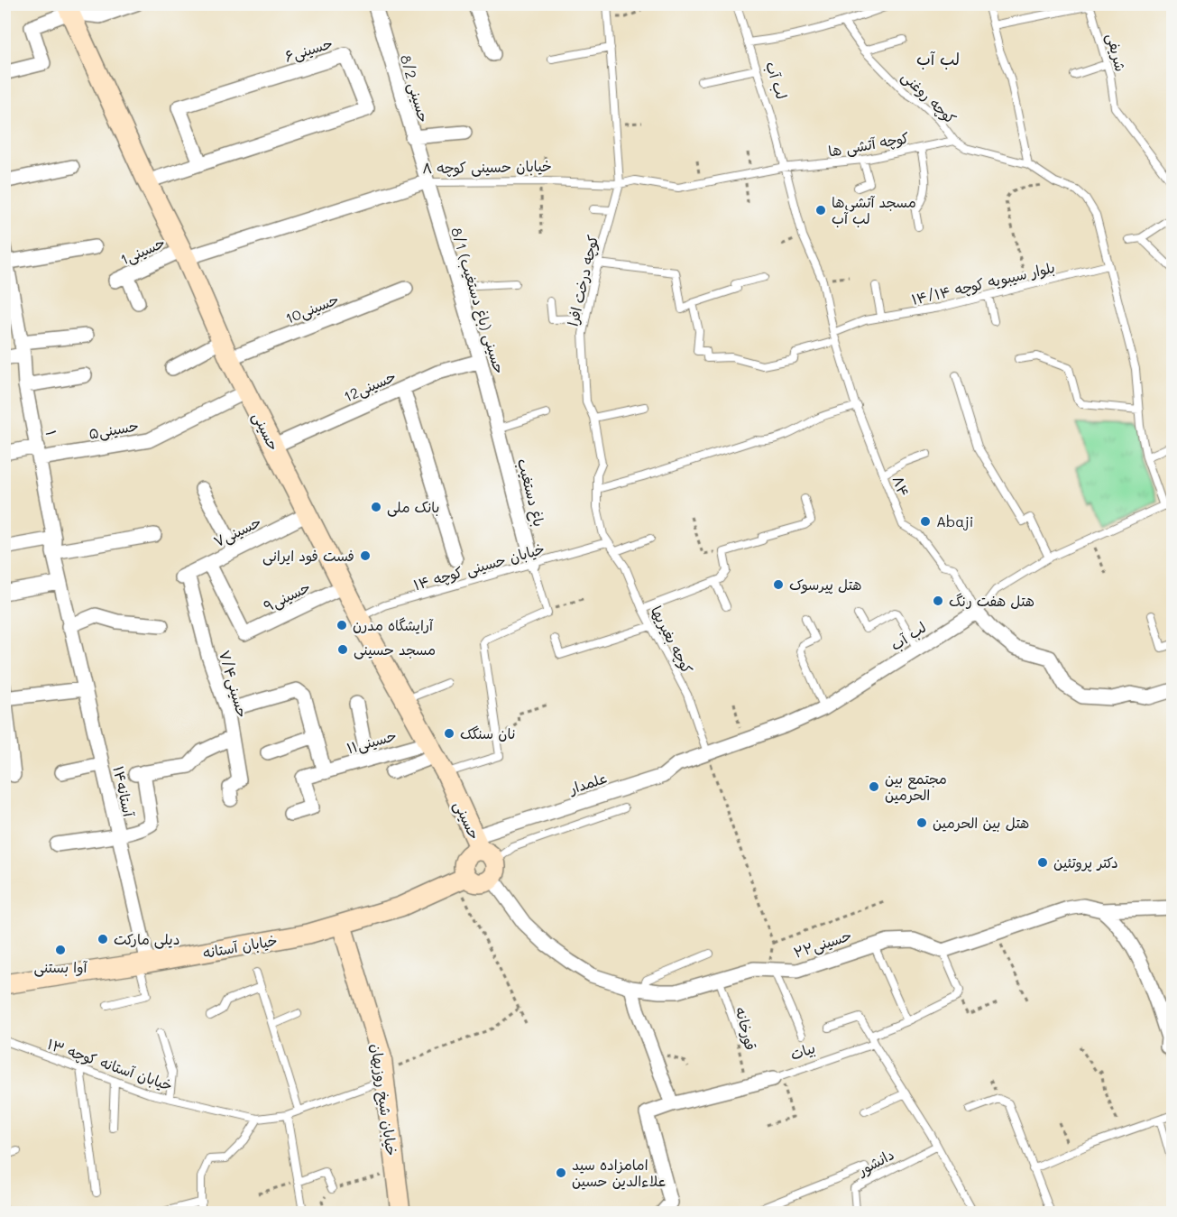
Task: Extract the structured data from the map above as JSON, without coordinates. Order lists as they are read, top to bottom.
{
  "streets": {
    "street": [
      "حسینی۶",
      "لب آب",
      "8/2 حسینی",
      "خیابان حسینی کوچه ۸",
      "حسینی1",
      "8/1 حسینی (باغ دستغیب)",
      "حسینی10",
      "حسینی12",
      "حسینی۵",
      "حسینی",
      "۱",
      "باغ دستغیب",
      "حسینی۷",
      "حسینی۹",
      "حسینی۷/۴",
      "حسینی۱۱",
      "علمدار",
      "آستانه۱۴",
      "حسینی۲۲",
      "خیابان آستانه",
      "بیات",
      "خیابان شیخ روزبهان"
    ],
    "lane": [
      "شریفی",
      "کوچه روغنی",
      "کوچه آتشی ها",
      "کوچه درخت افرا",
      "بلوار سیبویه کوچه ۱۴/۱۴",
      "۸۴",
      "خیابان حسینی کوچه ۱۴",
      "کوچه بغیریها",
      "قورخانه",
      "خیابان آستانه کوچه ۱۳",
      "دانشور"
    ]
  },
  "crossings": [
    ["حسینی۶", "حسینی"],
    ["لب آب", "کوچه آتشی ها"],
    ["لب آب", "۸۴"],
    ["لب آب", "کوچه بغیریها"],
    ["لب آب", "علمدار"],
    ["8/2 حسینی", "خیابان حسینی کوچه ۸"],
    ["8/2 حسینی", "8/1 حسینی (باغ دستغیب)"],
    ["کوچه روغنی", "کوچه آتشی ها"],
    ["کوچه آتشی ها", "خیابان حسینی کوچه ۸"],
    ["خیابان حسینی کوچه ۸", "حسینی1"],
    ["خیابان حسینی کوچه ۸", "کوچه درخت افرا"],
    ["خیابان حسینی کوچه ۸", "8/1 حسینی (باغ دستغیب)"],
    ["خیابان حسینی کوچه ۸", "حسینی"],
    ["حسینی1", "حسینی"],
    ["کوچه درخت افرا", "خیابان حسینی کوچه ۱۴"],
    ["کوچه درخت افرا", "کوچه بغیریها"],
    ["بلوار سیبویه کوچه ۱۴/۱۴", "۸۴"],
    ["8/1 حسینی (باغ دستغیب)", "حسینی12"],
    ["8/1 حسینی (باغ دستغیب)", "باغ دستغیب"],
    ["حسینی10", "حسینی"],
    ["حسینی12", "حسینی"],
    ["حسینی۵", "حسینی"],
    ["حسینی۵", "۱"],
    ["حسینی", "حسینی۷"],
    ["حسینی", "خیابان حسینی کوچه ۱۴"],
    ["حسینی", "حسینی۹"],
    ["حسینی", "حسینی۱۱"],
    ["حسینی", "علمدار"],
    ["حسینی", "حسینی۲۲"],
    ["۱", "آستانه۱۴"],
    ["باغ دستغیب", "خیابان حسینی کوچه ۱۴"],
    ["حسینی۷", "حسینی۹"],
    ["حسینی۷", "حسینی۷/۴"],
    ["خیابان حسینی کوچه ۱۴", "کوچه بغیریها"],
    ["کوچه بغیریها", "علمدار"],
    ["علمدار", "حسینی۲۲"],
    ["آستانه۱۴", "خیابان آستانه"],
    ["حسینی۲۲", "قورخانه"],
    ["خیابان آستانه", "خیابان شیخ روزبهان"],
    ["قورخانه", "بیات"],
    ["خیابان آستانه کوچه ۱۳", "خیابان شیخ روزبهان"]
  ],
  "districts": ["لب آب"],
  "places": [
    "مسجد آتشی‌ها لب آب",
    "بانک ملی",
    "Abaji",
    "فست فود ایرانی",
    "هتل پیرسوک",
    "هتل هفت رنگ",
    "آرایشگاه مدرن",
    "مسجد حسینی",
    "نان سنگک",
    "مجتمع بین الحرمین",
    "هتل بین‌ الحرمین",
    "دکتر پروتئین",
    "دیلی مارکت",
    "آوا بستنی",
    "امامزاده سید علاءالدین حسین"
  ]
}
